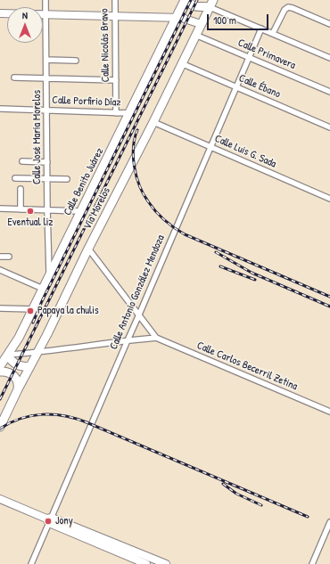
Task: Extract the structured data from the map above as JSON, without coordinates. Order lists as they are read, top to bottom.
{
  "streets": {
    "main road": ["Calle Benito Juárez", "Vía Morelos"],
    "street": [
      "Calle Nicolás Bravo",
      "Calle Primavera",
      "Calle Ébano",
      "Calle Porfirio Díaz",
      "Calle José María Morelos",
      "Calle Luis G. Sada",
      "Calle Antonio González Mendoza",
      "Calle Carlos Becerril Zetina"
    ]
  },
  "crossings": [
    ["Calle Nicolás Bravo", "Calle Porfirio Díaz"],
    ["Calle Primavera", "Vía Morelos"],
    ["Calle Primavera", "Calle Antonio González Mendoza"],
    ["Calle Ébano", "Vía Morelos"],
    ["Calle Ébano", "Calle Antonio González Mendoza"],
    ["Calle Porfirio Díaz", "Calle José María Morelos"],
    ["Calle Porfirio Díaz", "Calle Benito Juárez"],
    ["Calle José María Morelos", "Calle Benito Juárez"],
    ["Calle Luis G. Sada", "Vía Morelos"],
    ["Calle Luis G. Sada", "Calle Antonio González Mendoza"],
    ["Calle Benito Juárez", "Calle Carlos Becerril Zetina"],
    ["Vía Morelos", "Calle Carlos Becerril Zetina"],
    ["Calle Antonio González Mendoza", "Calle Carlos Becerril Zetina"]
  ],
  "places": ["Eventual liz", "Papaya la chulis", "Jony"],
  "scale_bar": "100 m",
  "north": "top"
}
